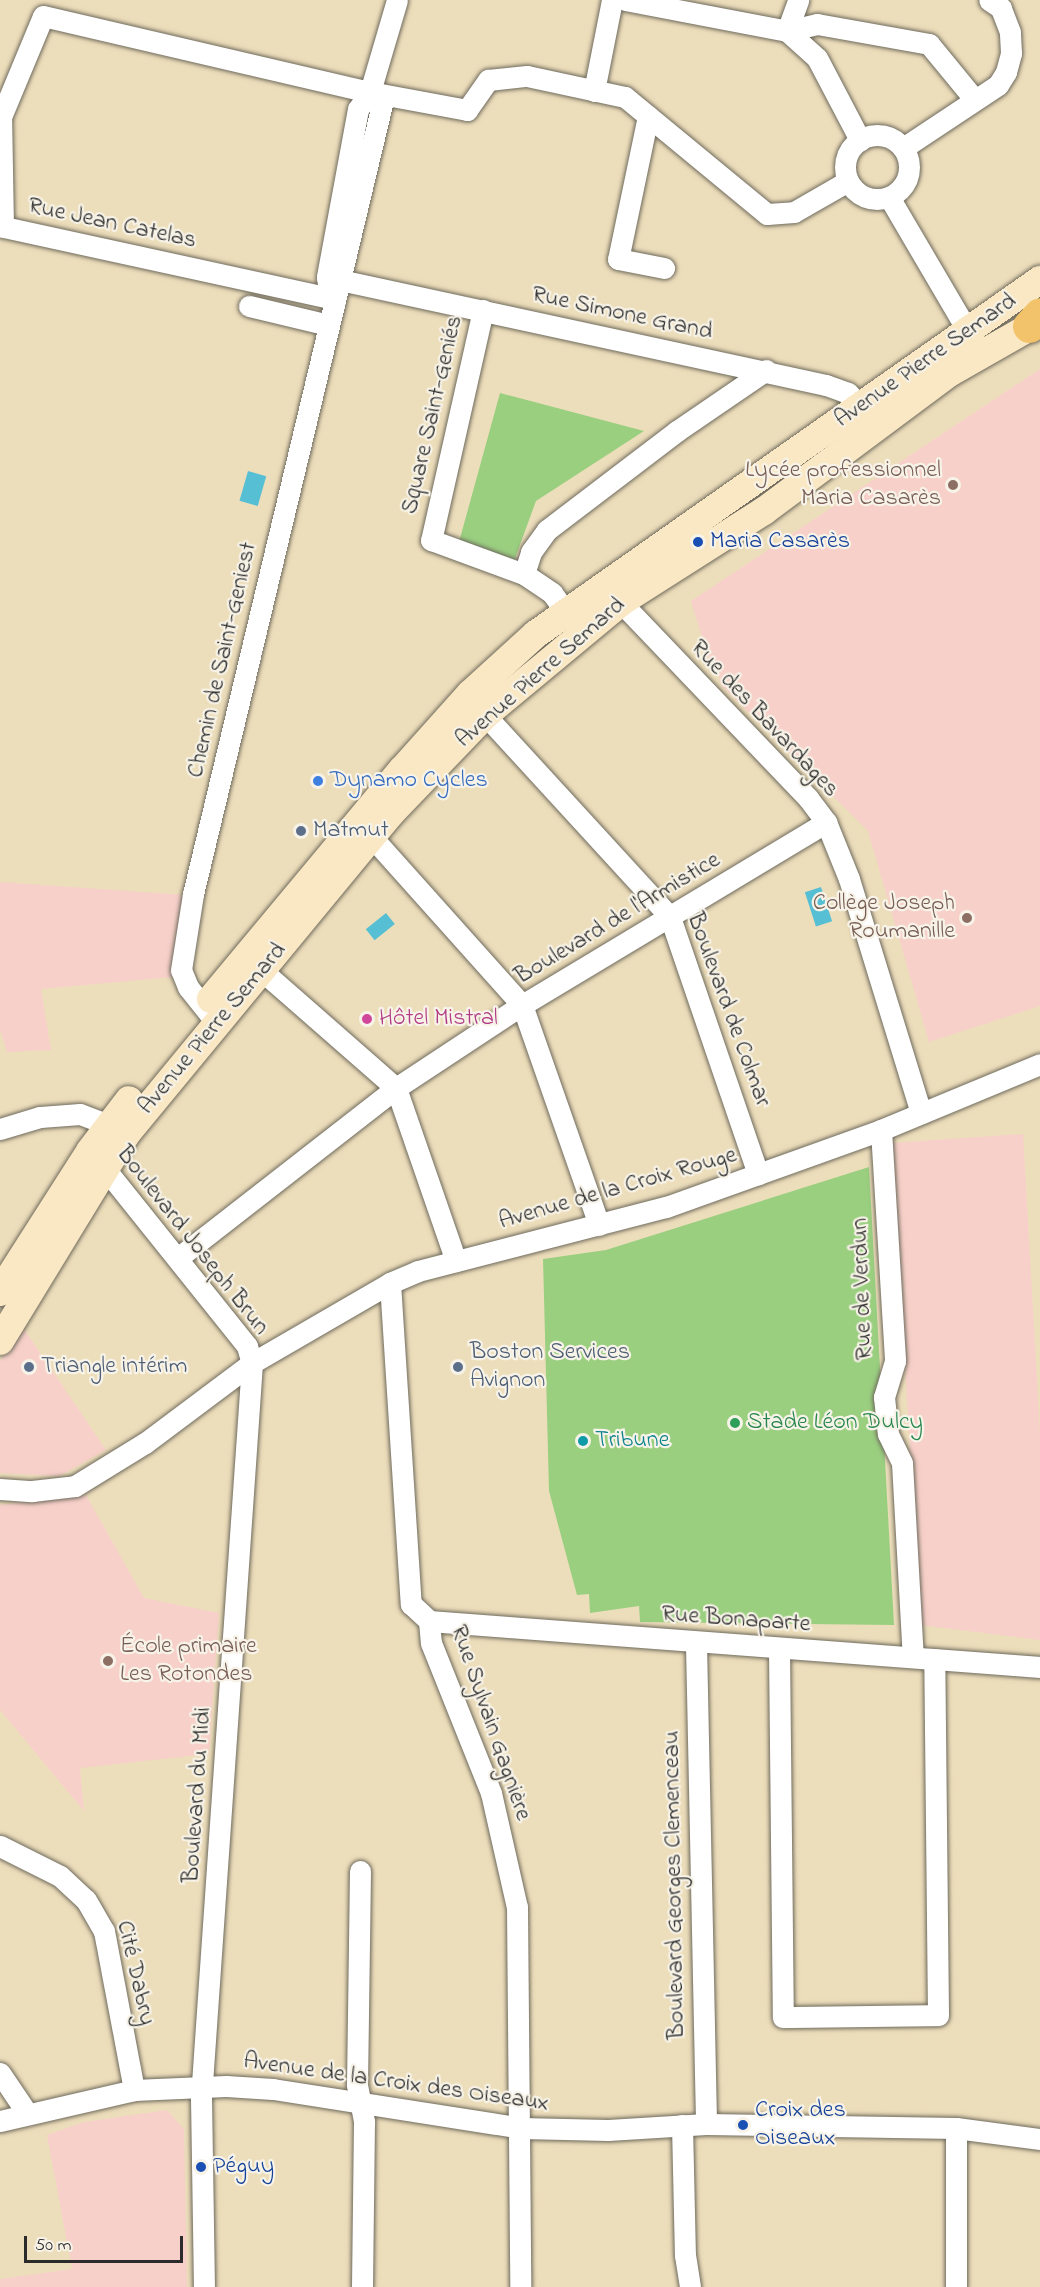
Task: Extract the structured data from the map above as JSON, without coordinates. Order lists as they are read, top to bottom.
{
  "streets": {
    "main road": ["Avenue Pierre Semard"],
    "street": [
      "Rue Jean Catelas",
      "Rue Simone Grand",
      "Square Saint-Geniés",
      "Chemin de Saint-Geniest",
      "Rue des Bavardages",
      "Boulevard de l'Armistice",
      "Boulevard de Colmar",
      "Avenue de la Croix Rouge",
      "Boulevard Joseph Brun",
      "Rue de Verdun",
      "Rue Bonaparte",
      "Rue Sylvain Gagnière",
      "Boulevard du Midi",
      "Boulevard Georges Clemenceau",
      "Cité Dabry",
      "Avenue de la Croix des Oiseaux"
    ]
  },
  "crossings": [
    ["Rue Jean Catelas", "Chemin de Saint-Geniest"],
    ["Rue Simone Grand", "Avenue Pierre Semard"],
    ["Rue Simone Grand", "Square Saint-Geniés"],
    ["Rue Simone Grand", "Chemin de Saint-Geniest"],
    ["Avenue Pierre Semard", "Square Saint-Geniés"],
    ["Avenue Pierre Semard", "Chemin de Saint-Geniest"],
    ["Avenue Pierre Semard", "Rue des Bavardages"],
    ["Avenue Pierre Semard", "Boulevard de Colmar"],
    ["Avenue Pierre Semard", "Boulevard Joseph Brun"],
    ["Rue des Bavardages", "Boulevard de l'Armistice"],
    ["Rue des Bavardages", "Avenue de la Croix Rouge"],
    ["Boulevard de l'Armistice", "Boulevard de Colmar"],
    ["Boulevard de l'Armistice", "Boulevard Joseph Brun"],
    ["Boulevard de Colmar", "Avenue de la Croix Rouge"],
    ["Avenue de la Croix Rouge", "Boulevard Joseph Brun"],
    ["Avenue de la Croix Rouge", "Rue de Verdun"],
    ["Avenue de la Croix Rouge", "Boulevard du Midi"],
    ["Boulevard Joseph Brun", "Boulevard du Midi"],
    ["Rue de Verdun", "Rue Bonaparte"],
    ["Rue Bonaparte", "Rue Sylvain Gagnière"],
    ["Rue Bonaparte", "Boulevard Georges Clemenceau"],
    ["Rue Sylvain Gagnière", "Avenue de la Croix des Oiseaux"],
    ["Boulevard du Midi", "Avenue de la Croix des Oiseaux"],
    ["Boulevard Georges Clemenceau", "Avenue de la Croix des Oiseaux"],
    ["Cité Dabry", "Avenue de la Croix des Oiseaux"]
  ],
  "places": [
    "Lycée professionnel Maria Casarès",
    "Maria Casarès",
    "Dynamo Cycles",
    "Matmut",
    "Collège Joseph Roumanille",
    "Hôtel Mistral",
    "Triangle intérim",
    "Boston Services Avignon",
    "Stade Léon Dulcy",
    "Tribune",
    "École primaire Les Rotondes",
    "Croix des Oiseaux",
    "Péguy"
  ],
  "scale_bar": "50 m"
}
